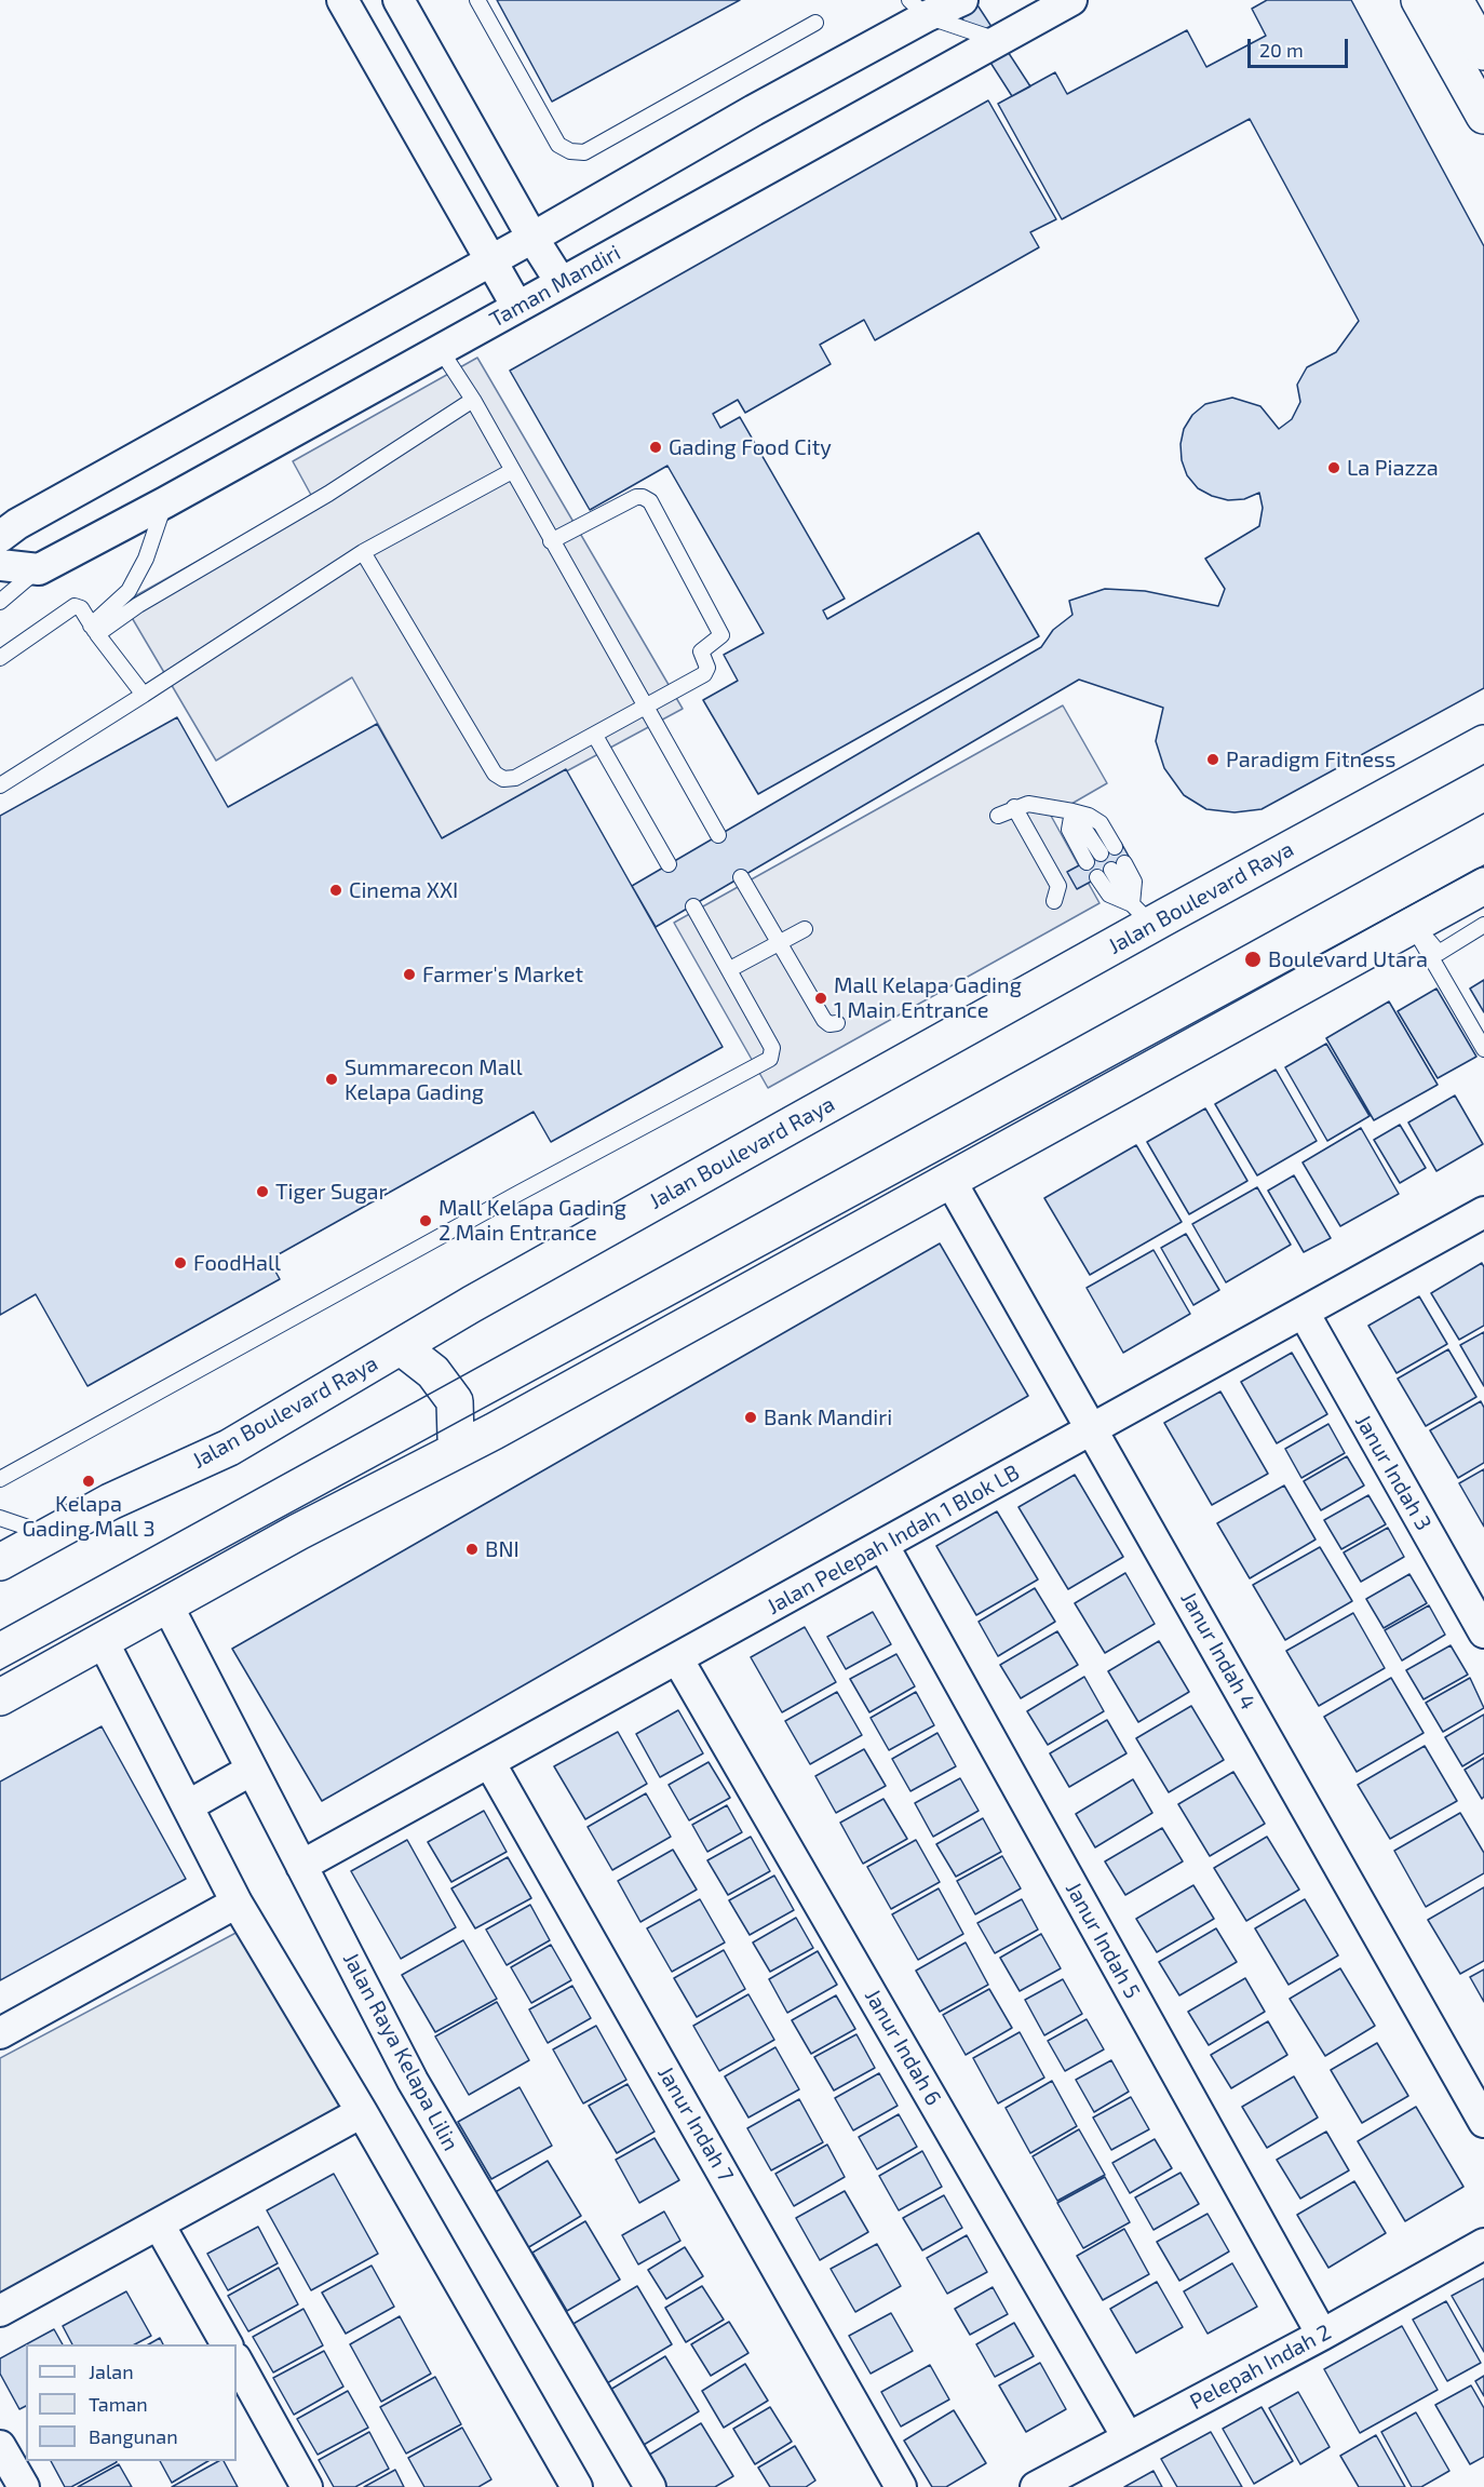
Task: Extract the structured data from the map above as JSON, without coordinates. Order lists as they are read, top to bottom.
{
  "streets": {
    "main road": ["Jalan Boulevard Raya"],
    "street": [
      "Taman Mandiri",
      "Janur Indah 3",
      "Jalan Pelepah Indah 1 Blok LB",
      "Janur Indah 4",
      "Janur Indah 5",
      "Janur Indah 6",
      "Jalan Raya Kelapa Lilin",
      "Janur Indah 7",
      "Pelepah Indah 2"
    ]
  },
  "crossings": [
    ["Janur Indah 3", "Jalan Pelepah Indah 1 Blok LB"],
    ["Jalan Pelepah Indah 1 Blok LB", "Janur Indah 4"],
    ["Jalan Pelepah Indah 1 Blok LB", "Janur Indah 5"],
    ["Jalan Pelepah Indah 1 Blok LB", "Janur Indah 6"],
    ["Jalan Pelepah Indah 1 Blok LB", "Jalan Raya Kelapa Lilin"],
    ["Jalan Pelepah Indah 1 Blok LB", "Janur Indah 7"],
    ["Janur Indah 5", "Pelepah Indah 2"],
    ["Janur Indah 6", "Pelepah Indah 2"]
  ],
  "places": [
    "Gading Food City",
    "La Piazza",
    "Paradigm Fitness",
    "Cinema XXI",
    "Boulevard Utara",
    "Farmer's Market",
    "Mall Kelapa Gading 1 Main Entrance",
    "Summarecon Mall Kelapa Gading",
    "Tiger Sugar",
    "Mall Kelapa Gading 2 Main Entrance",
    "FoodHall",
    "Bank Mandiri",
    "Kelapa Gading Mall 3",
    "BNI"
  ],
  "legend": ["Jalan", "Taman", "Bangunan"],
  "scale_bar": "20 m"
}
